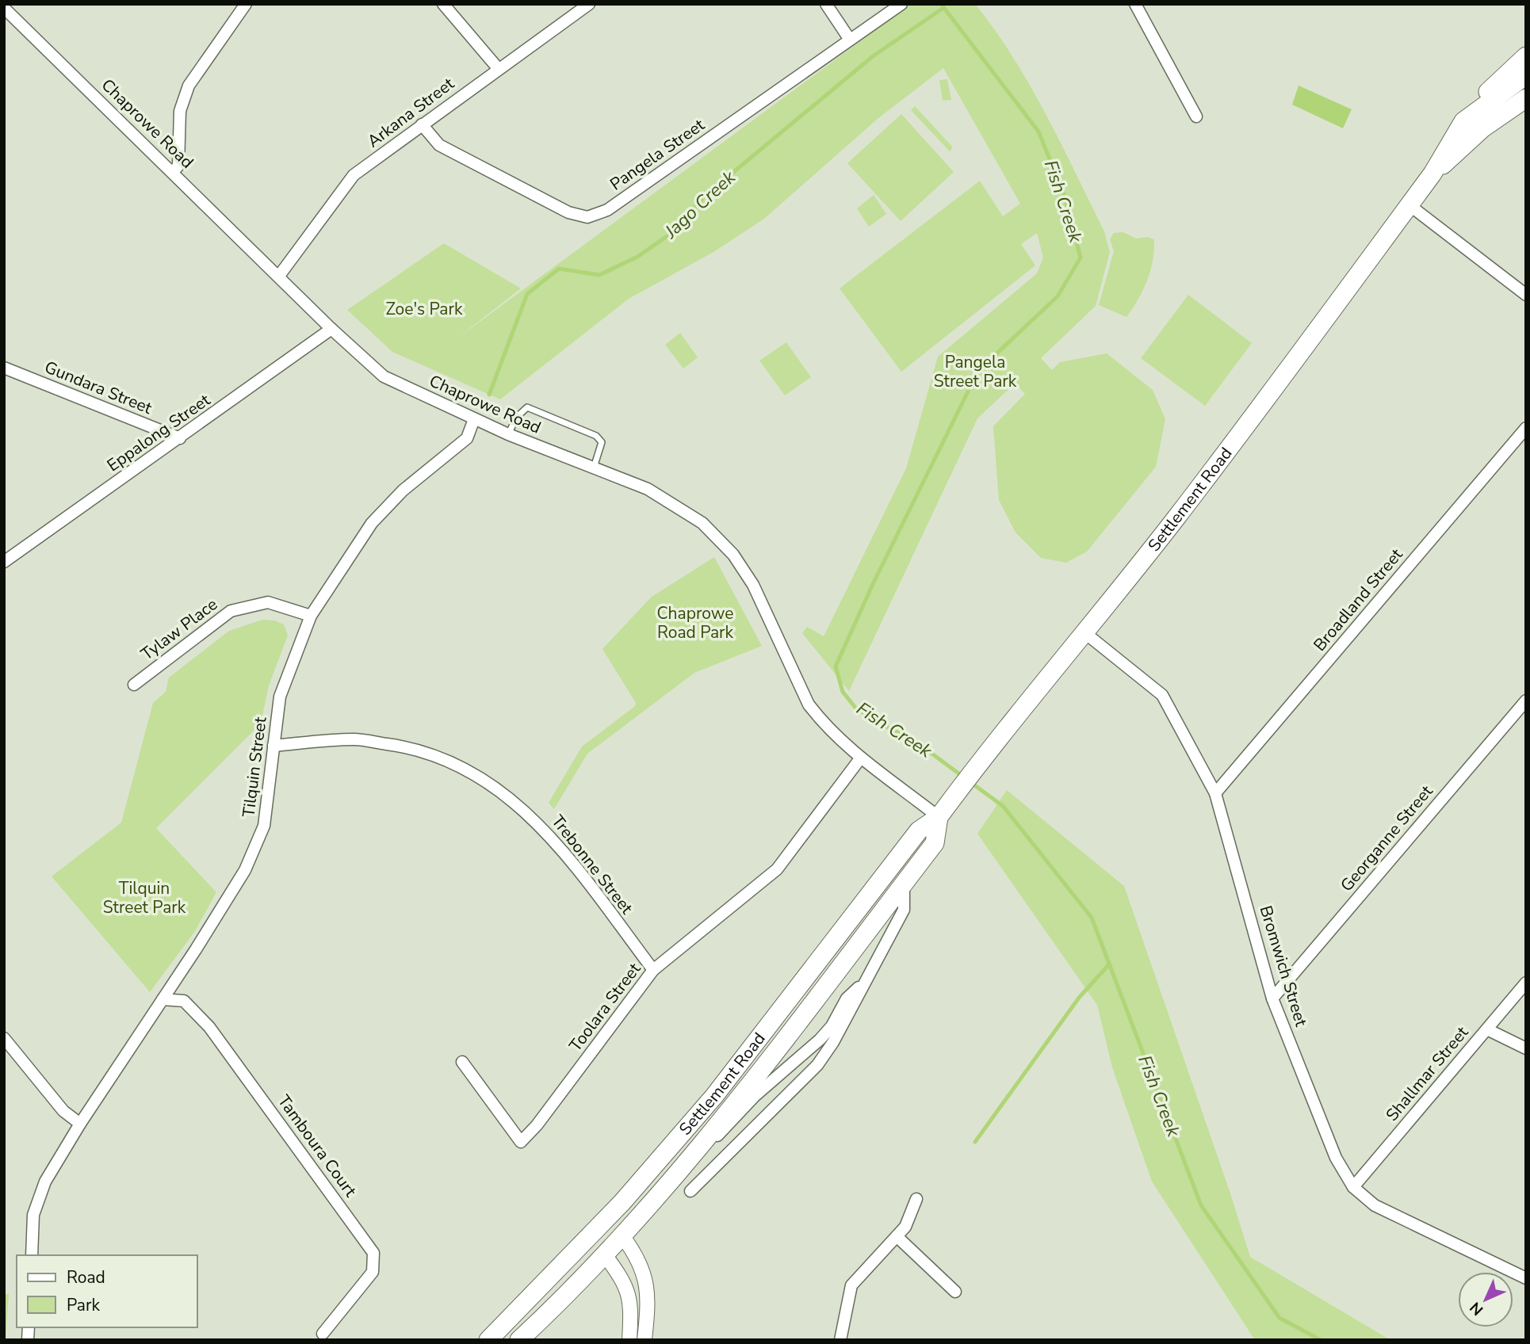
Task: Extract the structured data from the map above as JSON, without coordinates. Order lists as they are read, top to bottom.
{
  "streets": {
    "main road": ["Settlement Road"],
    "street": [
      "Arkana Street",
      "Chaprowe Road",
      "Pangela Street",
      "Gundara Street",
      "Eppalong Street",
      "Broadland Street",
      "Tylaw Place",
      "Tilquin Street",
      "Georganne Street",
      "Trebonne Street",
      "Bromwich Street",
      "Toolara Street",
      "Shallmar Street",
      "Tamboura Court"
    ]
  },
  "crossings": [
    ["Arkana Street", "Chaprowe Road"],
    ["Arkana Street", "Pangela Street"],
    ["Chaprowe Road", "Eppalong Street"],
    ["Chaprowe Road", "Settlement Road"],
    ["Chaprowe Road", "Tilquin Street"],
    ["Chaprowe Road", "Toolara Street"],
    ["Gundara Street", "Eppalong Street"],
    ["Settlement Road", "Bromwich Street"],
    ["Broadland Street", "Bromwich Street"],
    ["Tylaw Place", "Tilquin Street"],
    ["Tilquin Street", "Trebonne Street"],
    ["Tilquin Street", "Tamboura Court"],
    ["Georganne Street", "Bromwich Street"],
    ["Trebonne Street", "Toolara Street"],
    ["Bromwich Street", "Shallmar Street"]
  ],
  "water": ["Fish Creek", "Jago Creek"],
  "parks": [
    "Zoe's Park",
    "Pangela Street Park",
    "Chaprowe Road Park",
    "Tilquin Street Park"
  ],
  "legend": ["Road", "Park"],
  "north": "bottom left"
}
